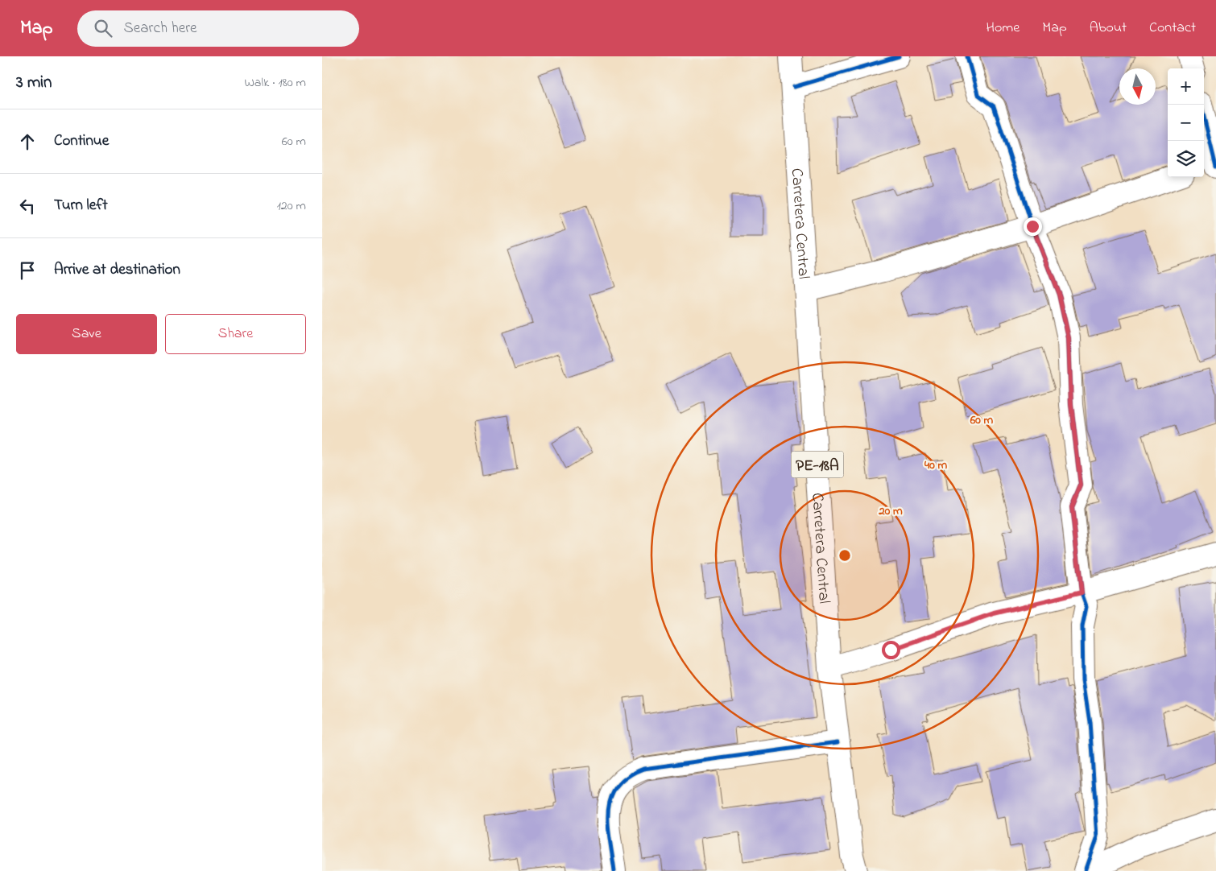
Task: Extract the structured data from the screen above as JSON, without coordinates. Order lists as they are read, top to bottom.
{
  "streets": {
    "main road": ["Carretera Central", "PE-18A"]
  },
  "north": "bottom",
  "page": {
    "header": "Map",
    "search": "Search here",
    "nav": [
      "Home",
      "Map",
      "About",
      "Contact"
    ],
    "heading": ["3 min", "Walk · 180 m"],
    "map_buttons": ["+", "−"],
    "list": [
      ["Continue", "60 m"],
      ["Turn left", "120 m"],
      "Arrive at destination"
    ],
    "buttons": ["Save", "Share"]
  },
  "rings": ["60 m", "40 m", "20 m"]
}
